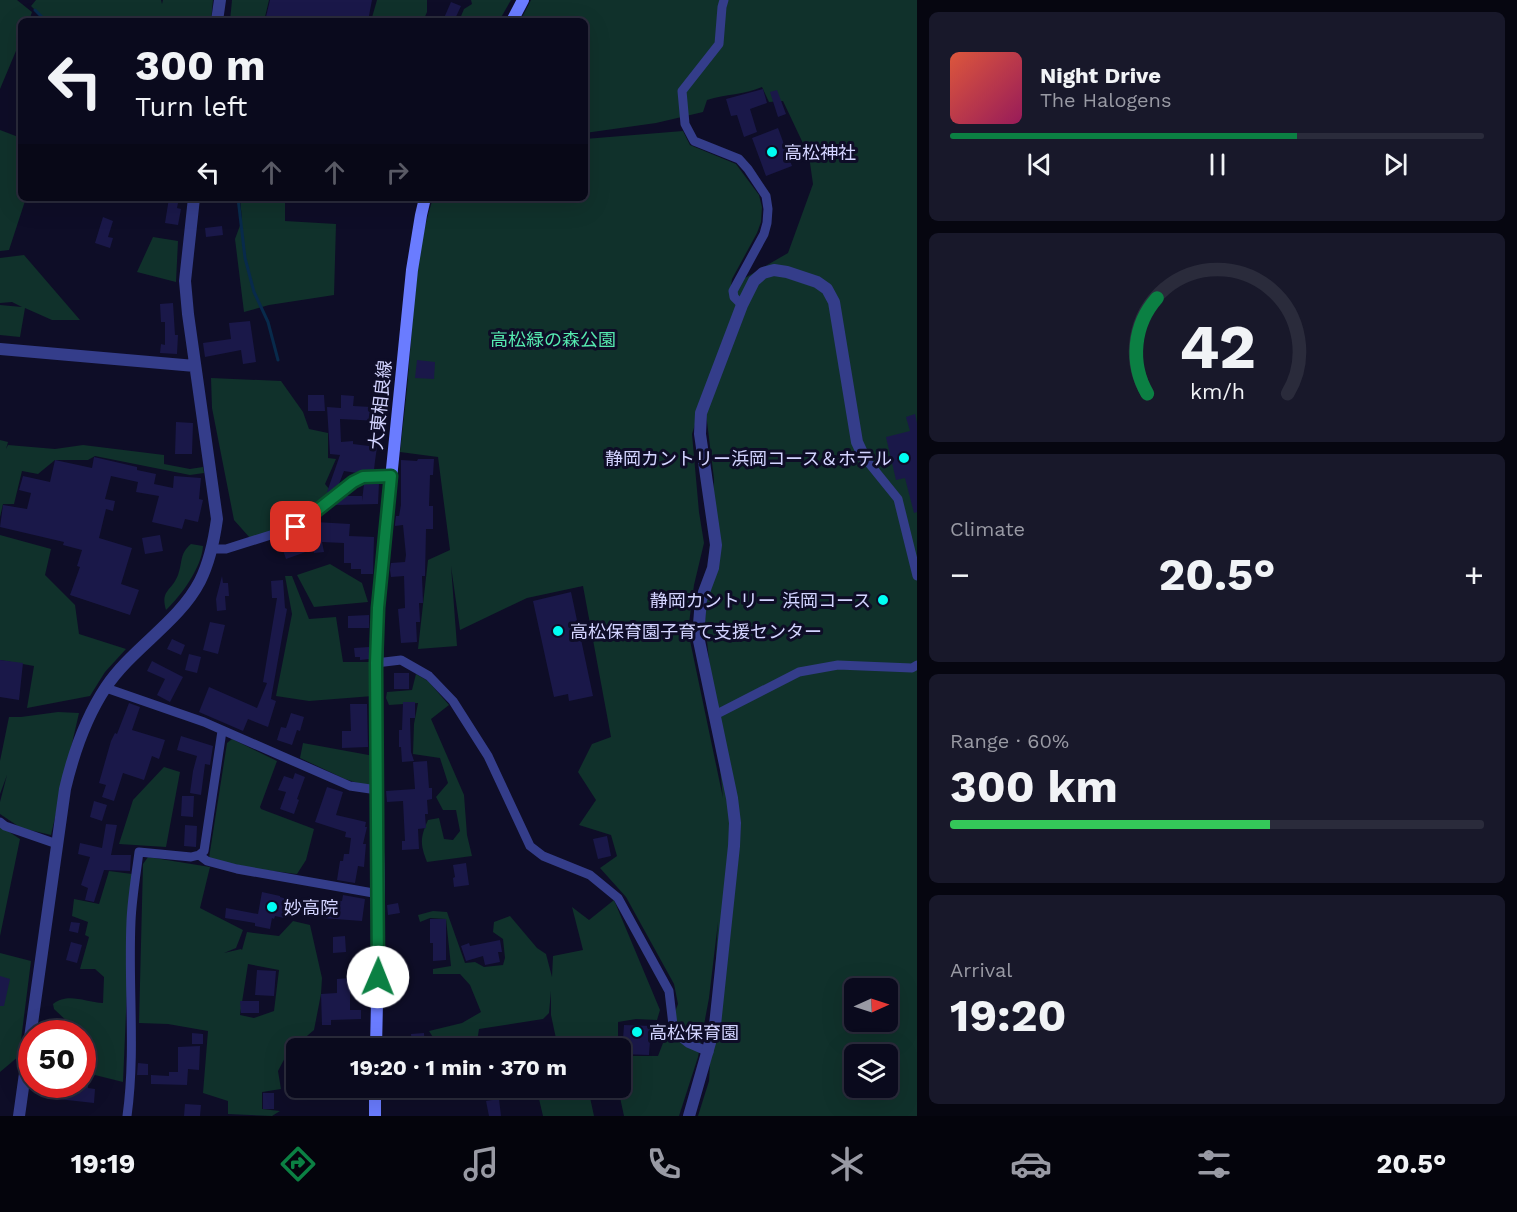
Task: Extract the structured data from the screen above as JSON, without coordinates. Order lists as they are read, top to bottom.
{
  "streets": {
    "main road": ["大東相良線"]
  },
  "parks": ["高松緑の森公園"],
  "places": [
    "高松神社",
    "静岡カントリー浜岡コース＆ホテル",
    "静岡カントリー 浜岡コース",
    "高松保育園子育て支援センター",
    "妙高院",
    "高松保育園"
  ],
  "north": "right",
  "page": {
    "turn": ["300 m", "Turn left"],
    "song": ["Night Drive", "The Halogens"],
    "tile": [
      "Climate",
      ["Range · 60%", "300 km"],
      ["Arrival", "19:20"]
    ],
    "heat": ["−", "20.5°", "+"],
    "limit": "50",
    "trip": "19:20 · 1 min · 370 m",
    "tabs": ["19:19", "20.5°"],
    "gauge": ["42", "km/h"]
  }
}
